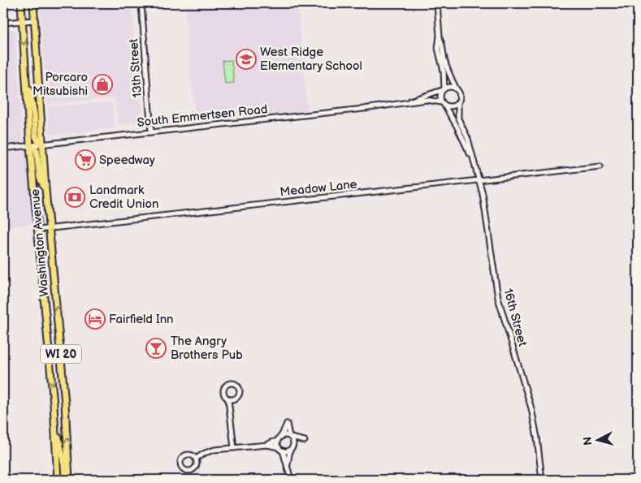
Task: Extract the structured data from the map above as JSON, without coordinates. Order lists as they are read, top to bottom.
{
  "streets": {
    "main road": ["Washington Avenue", "WI 20"],
    "street": [
      "13th Street",
      "South Emmertsen Road",
      "Meadow Lane",
      "16th Street"
    ]
  },
  "crossings": [
    ["13th Street", "South Emmertsen Road"],
    ["South Emmertsen Road", "Washington Avenue"],
    ["South Emmertsen Road", "16th Street"],
    ["Meadow Lane", "Washington Avenue"],
    ["Meadow Lane", "16th Street"]
  ],
  "places": {
    "school or university": ["West Ridge Elementary School"],
    "shop": ["Porcaro Mitsubishi"],
    "supermarket": ["Speedway"],
    "bank": ["Landmark Credit Union"],
    "hotel": ["Fairfield Inn"],
    "bar": ["The Angry Brothers Pub"]
  },
  "north": "left"
}
